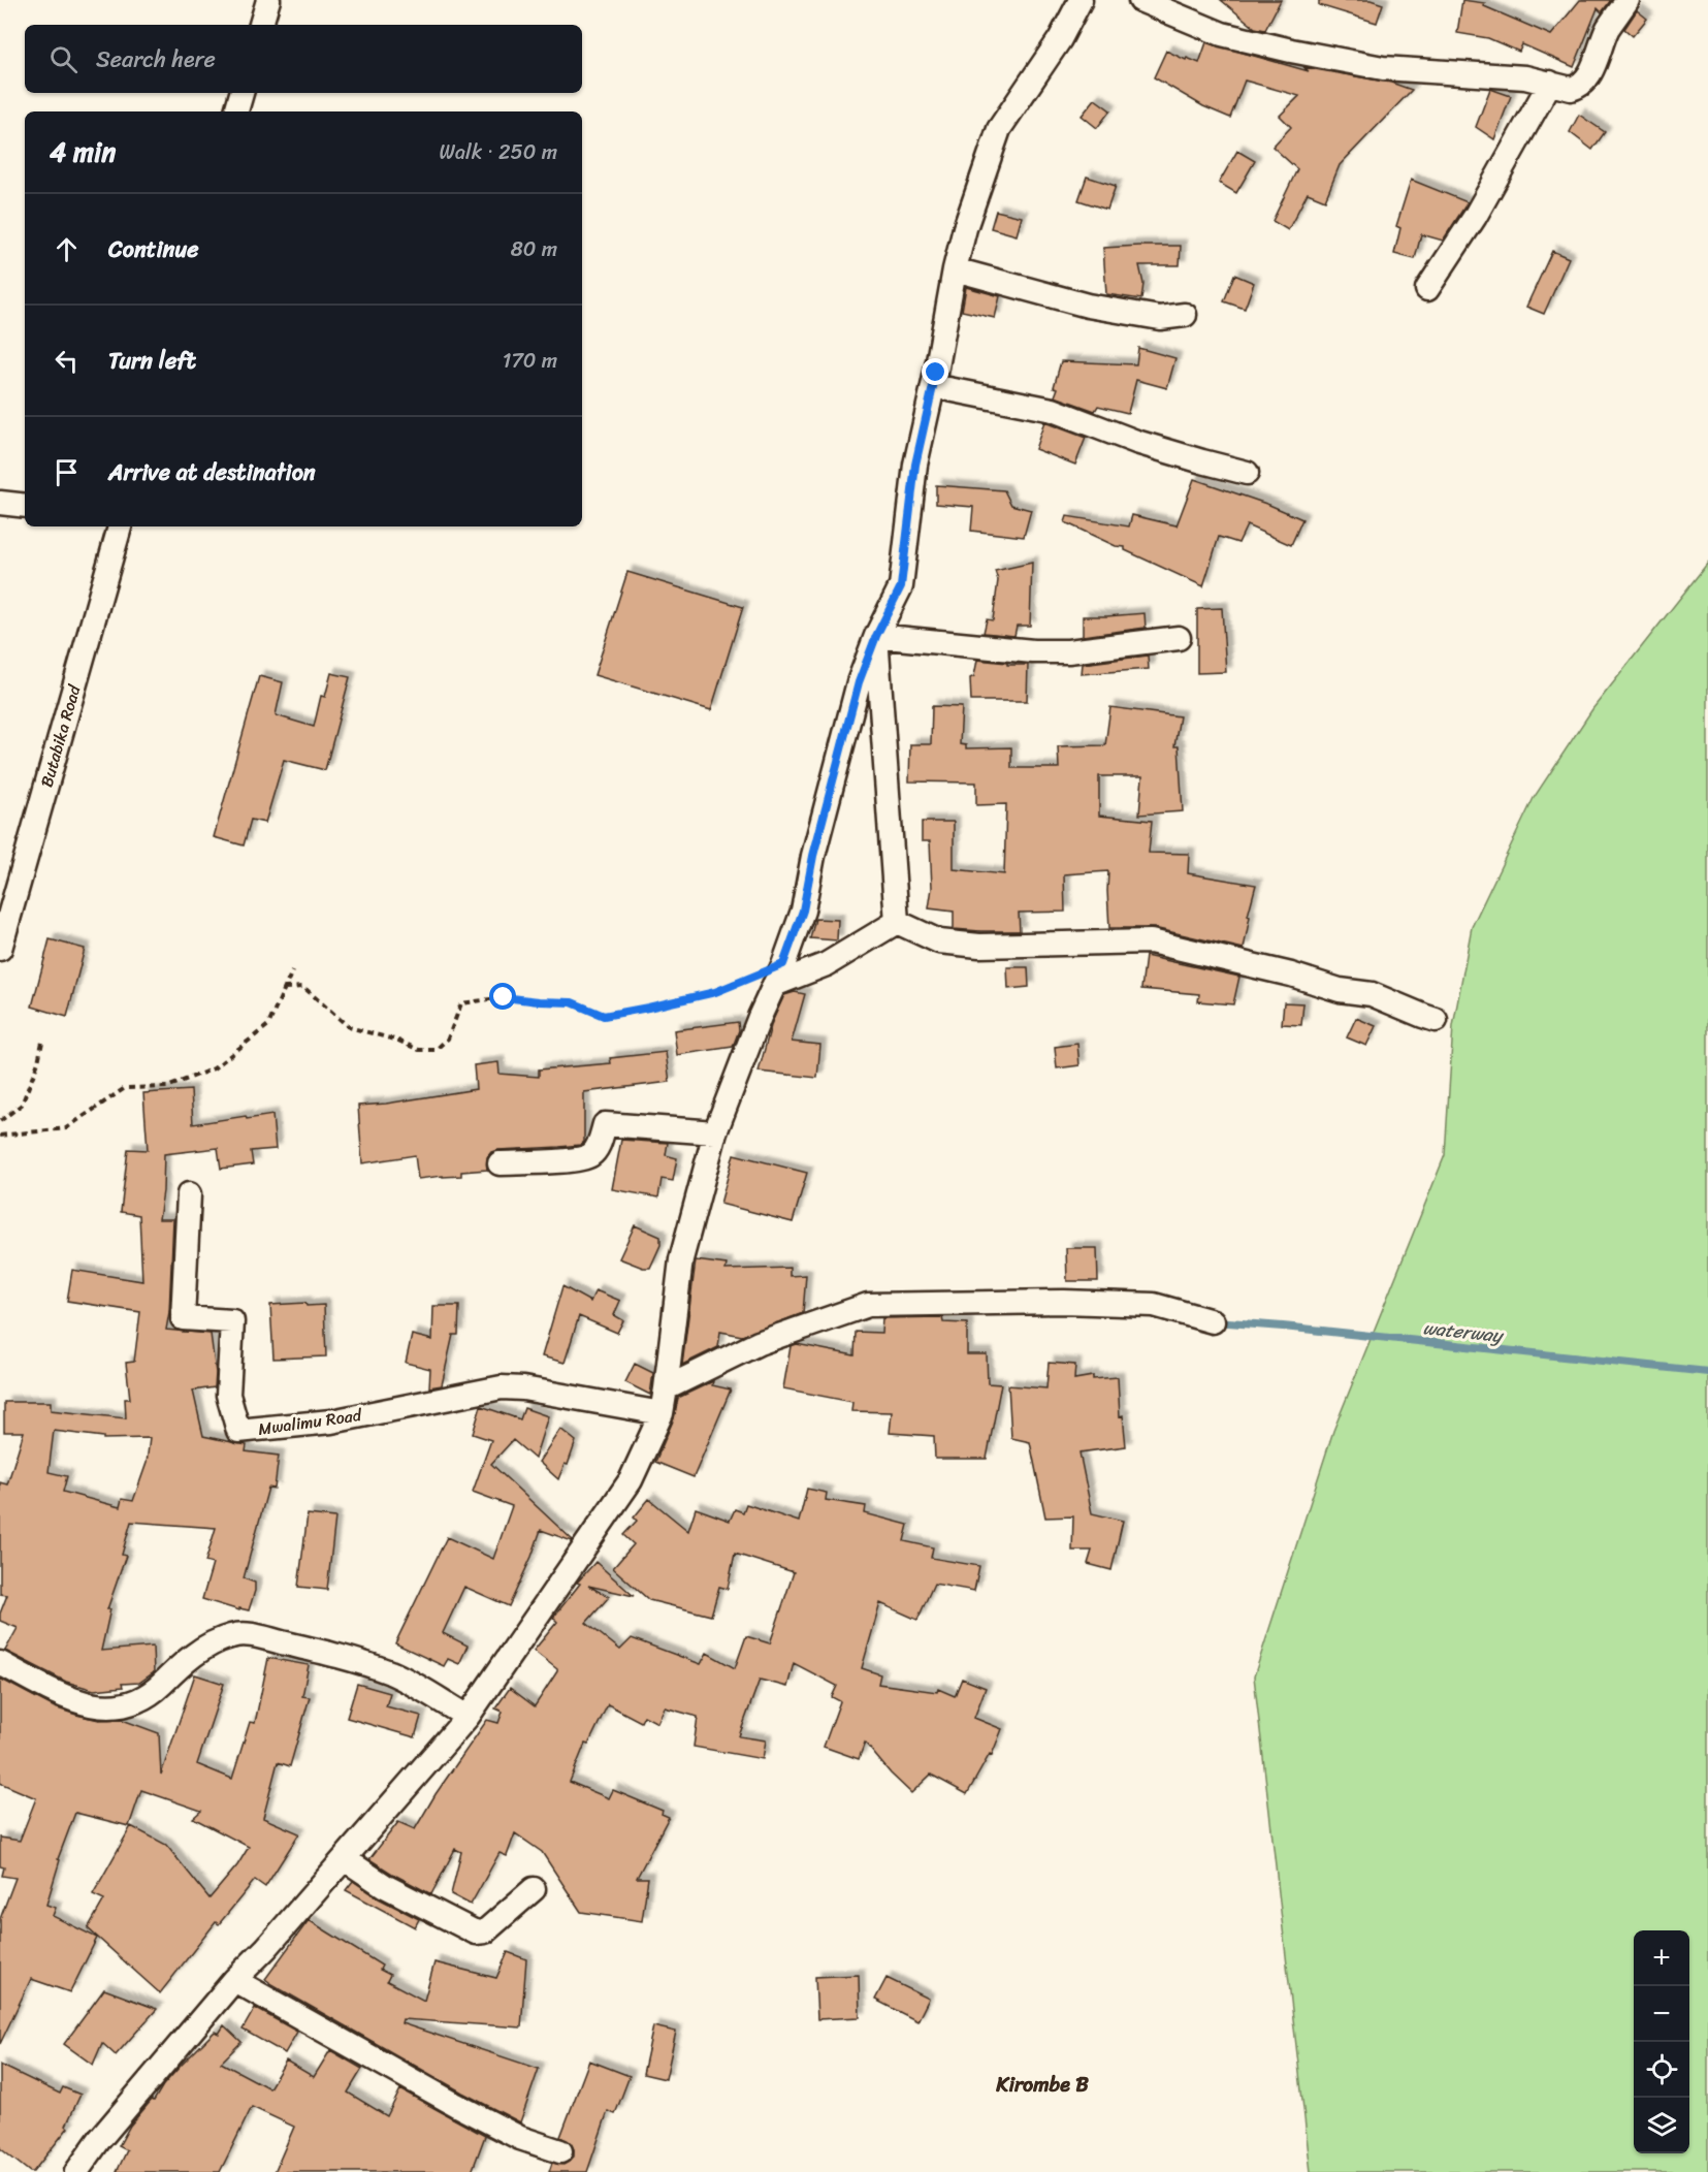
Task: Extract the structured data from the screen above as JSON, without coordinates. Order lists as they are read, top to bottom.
{
  "streets": {
    "street": ["Butabika Road", "Mwalimu Road"]
  },
  "districts": ["Kirombe B"],
  "water": ["waterway"],
  "page": {
    "search": "Search here",
    "heading": ["4 min", "Walk · 250 m"],
    "list": [
      ["Continue", "80 m"],
      ["Turn left", "170 m"],
      "Arrive at destination"
    ],
    "map_buttons": ["+", "−"]
  }
}
